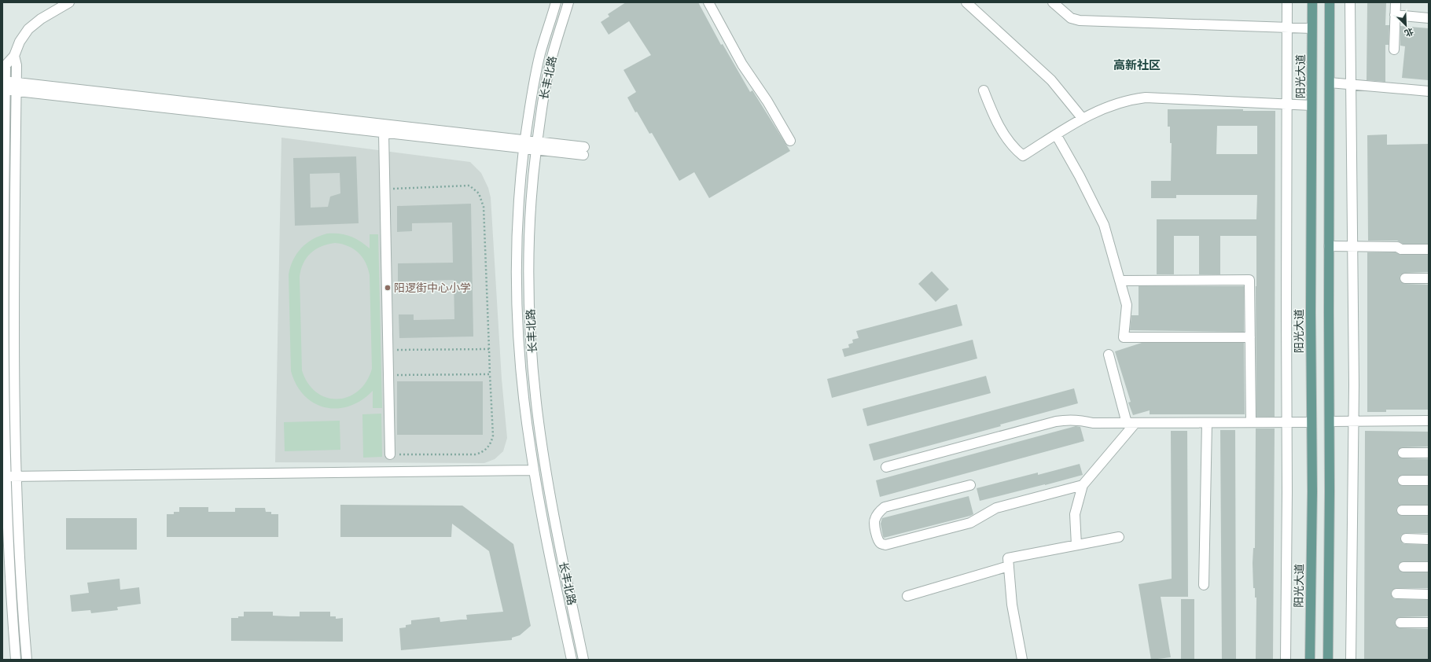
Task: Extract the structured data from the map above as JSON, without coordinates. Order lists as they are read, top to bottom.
{
  "streets": {
    "main road": ["阳光大道"],
    "street": ["长丰北路"]
  },
  "districts": ["高新社区"],
  "places": ["阳逻街中心小学"],
  "north": "bottom right"
}
